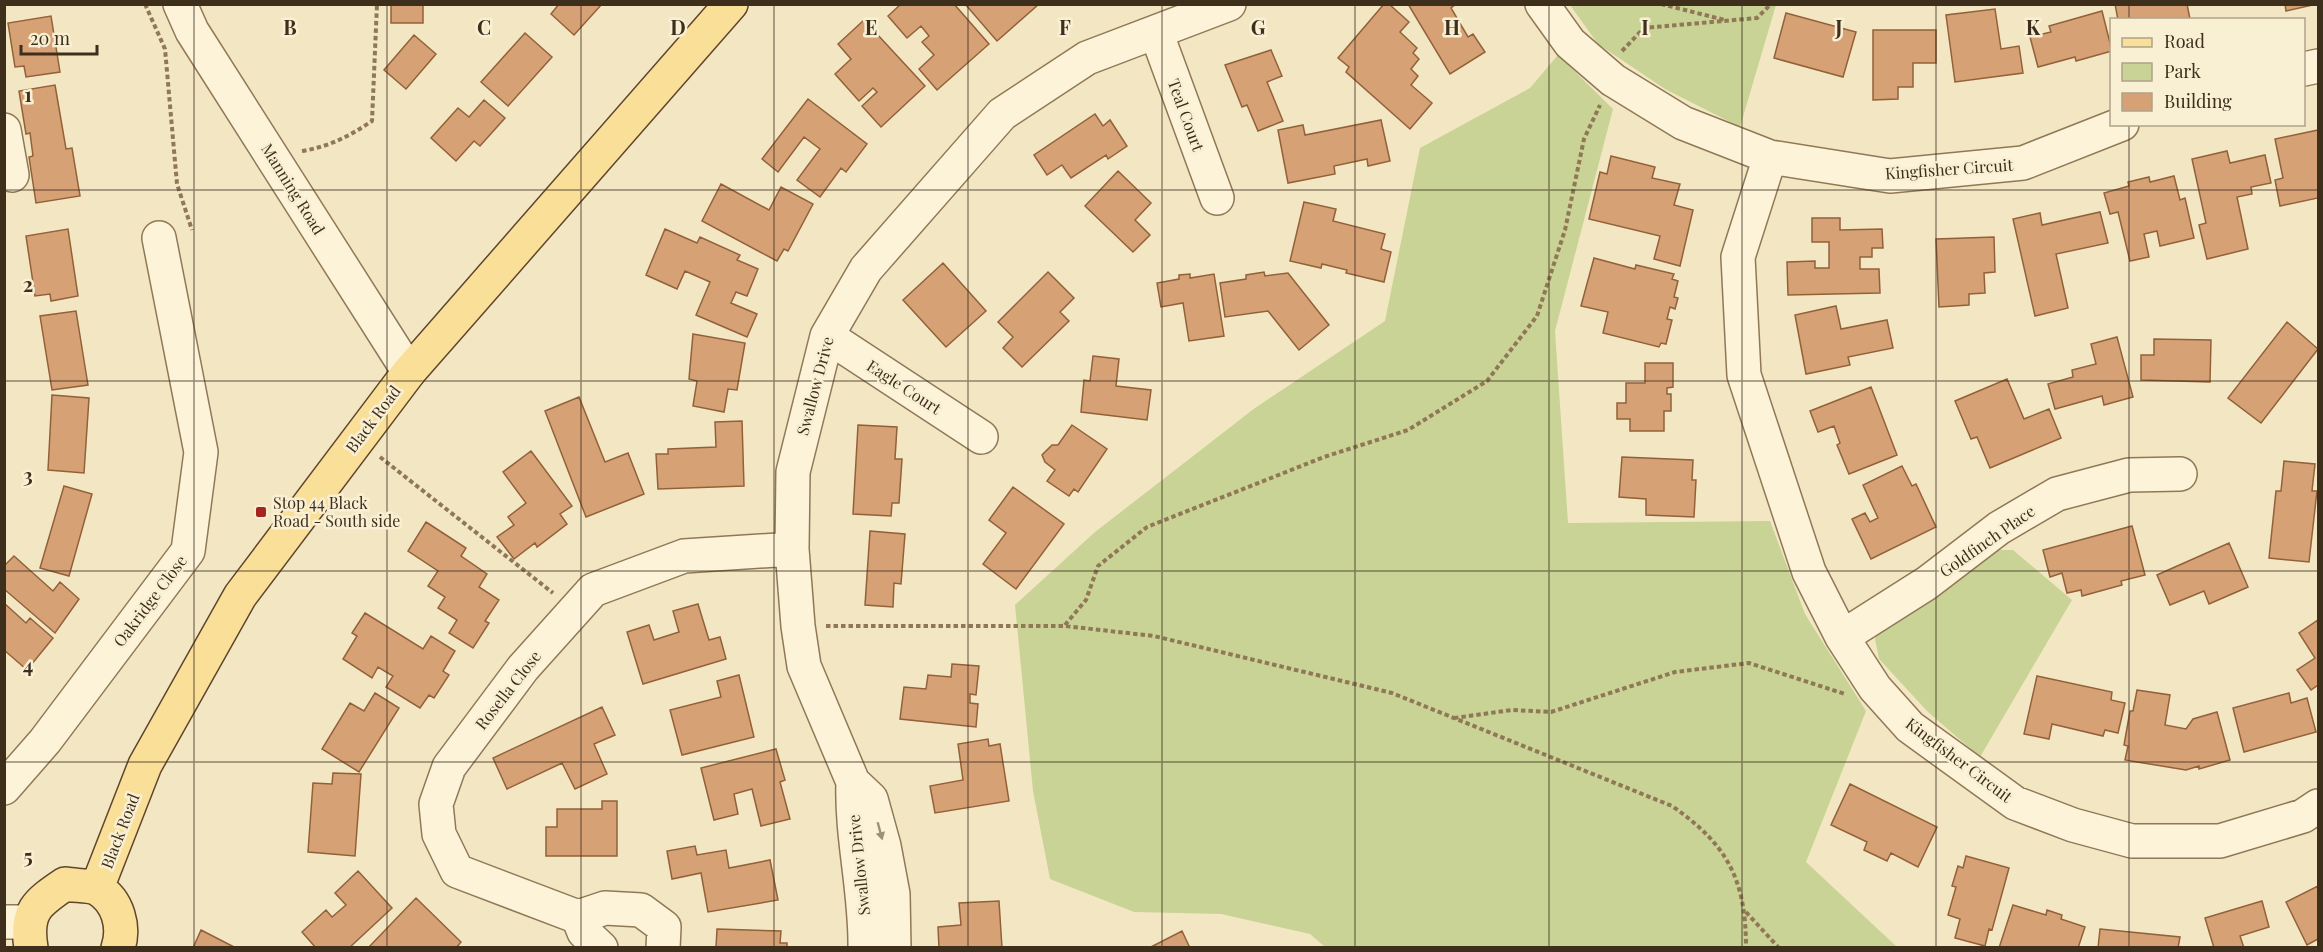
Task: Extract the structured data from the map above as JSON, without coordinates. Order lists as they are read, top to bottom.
{
  "streets": {
    "main road": ["Black Road"],
    "street": [
      "Teal Court",
      "Kingfisher Circuit",
      "Manning Road",
      "Swallow Drive",
      "Eagle Court",
      "Goldfinch Place",
      "Oakridge Close",
      "Rosella Close"
    ]
  },
  "crossings": [
    ["Teal Court", "Swallow Drive"],
    ["Kingfisher Circuit", "Goldfinch Place"],
    ["Manning Road", "Black Road"],
    ["Swallow Drive", "Eagle Court"],
    ["Swallow Drive", "Rosella Close"]
  ],
  "places": {
    "transit": ["Stop 44 Black Road - South side"]
  },
  "legend": ["Road", "Park", "Building"],
  "scale_bar": "20 m",
  "grid": {
    "columns": [
      "B",
      "C",
      "D",
      "E",
      "F",
      "G",
      "H",
      "I",
      "J",
      "K"
    ],
    "rows": [
      "1",
      "2",
      "3",
      "4",
      "5"
    ]
  }
}
